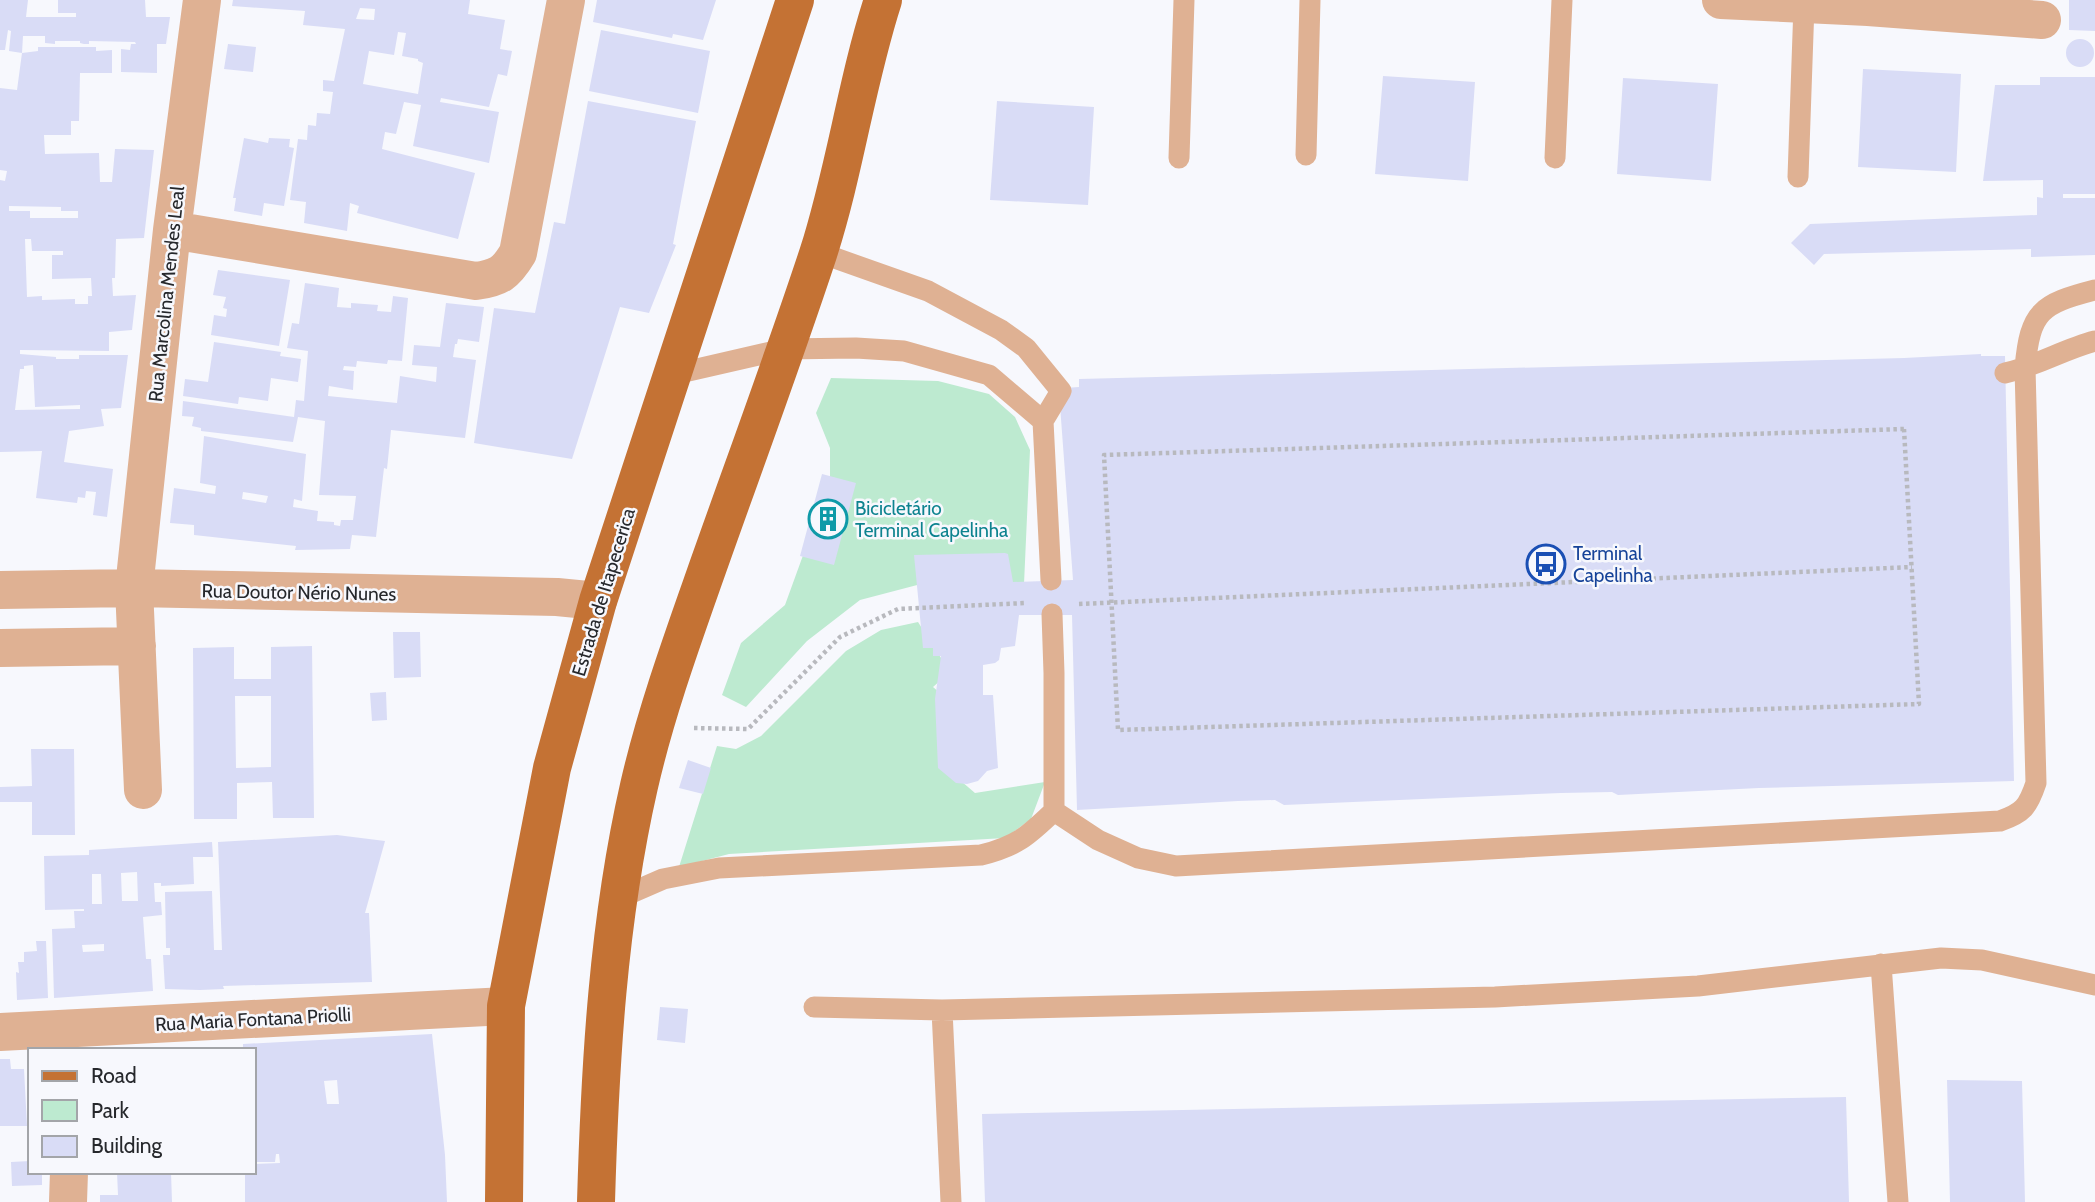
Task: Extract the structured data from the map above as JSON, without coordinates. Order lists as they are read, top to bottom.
{
  "streets": {
    "main road": ["Estrada de Itapecerica"],
    "street": ["Rua Marcolina Mendes Leal", "Rua Doutor Nério Nunes", "Rua Maria Fontana Priolli"]
  },
  "crossings": [
    ["Rua Marcolina Mendes Leal", "Rua Doutor Nério Nunes"],
    ["Rua Doutor Nério Nunes", "Estrada de Itapecerica"],
    ["Estrada de Itapecerica", "Rua Maria Fontana Priolli"]
  ],
  "places": {
    "building": ["Bicicletário Terminal Capelinha"],
    "bus stop": ["Terminal Capelinha"]
  },
  "legend": ["Road", "Park", "Building"]
}
